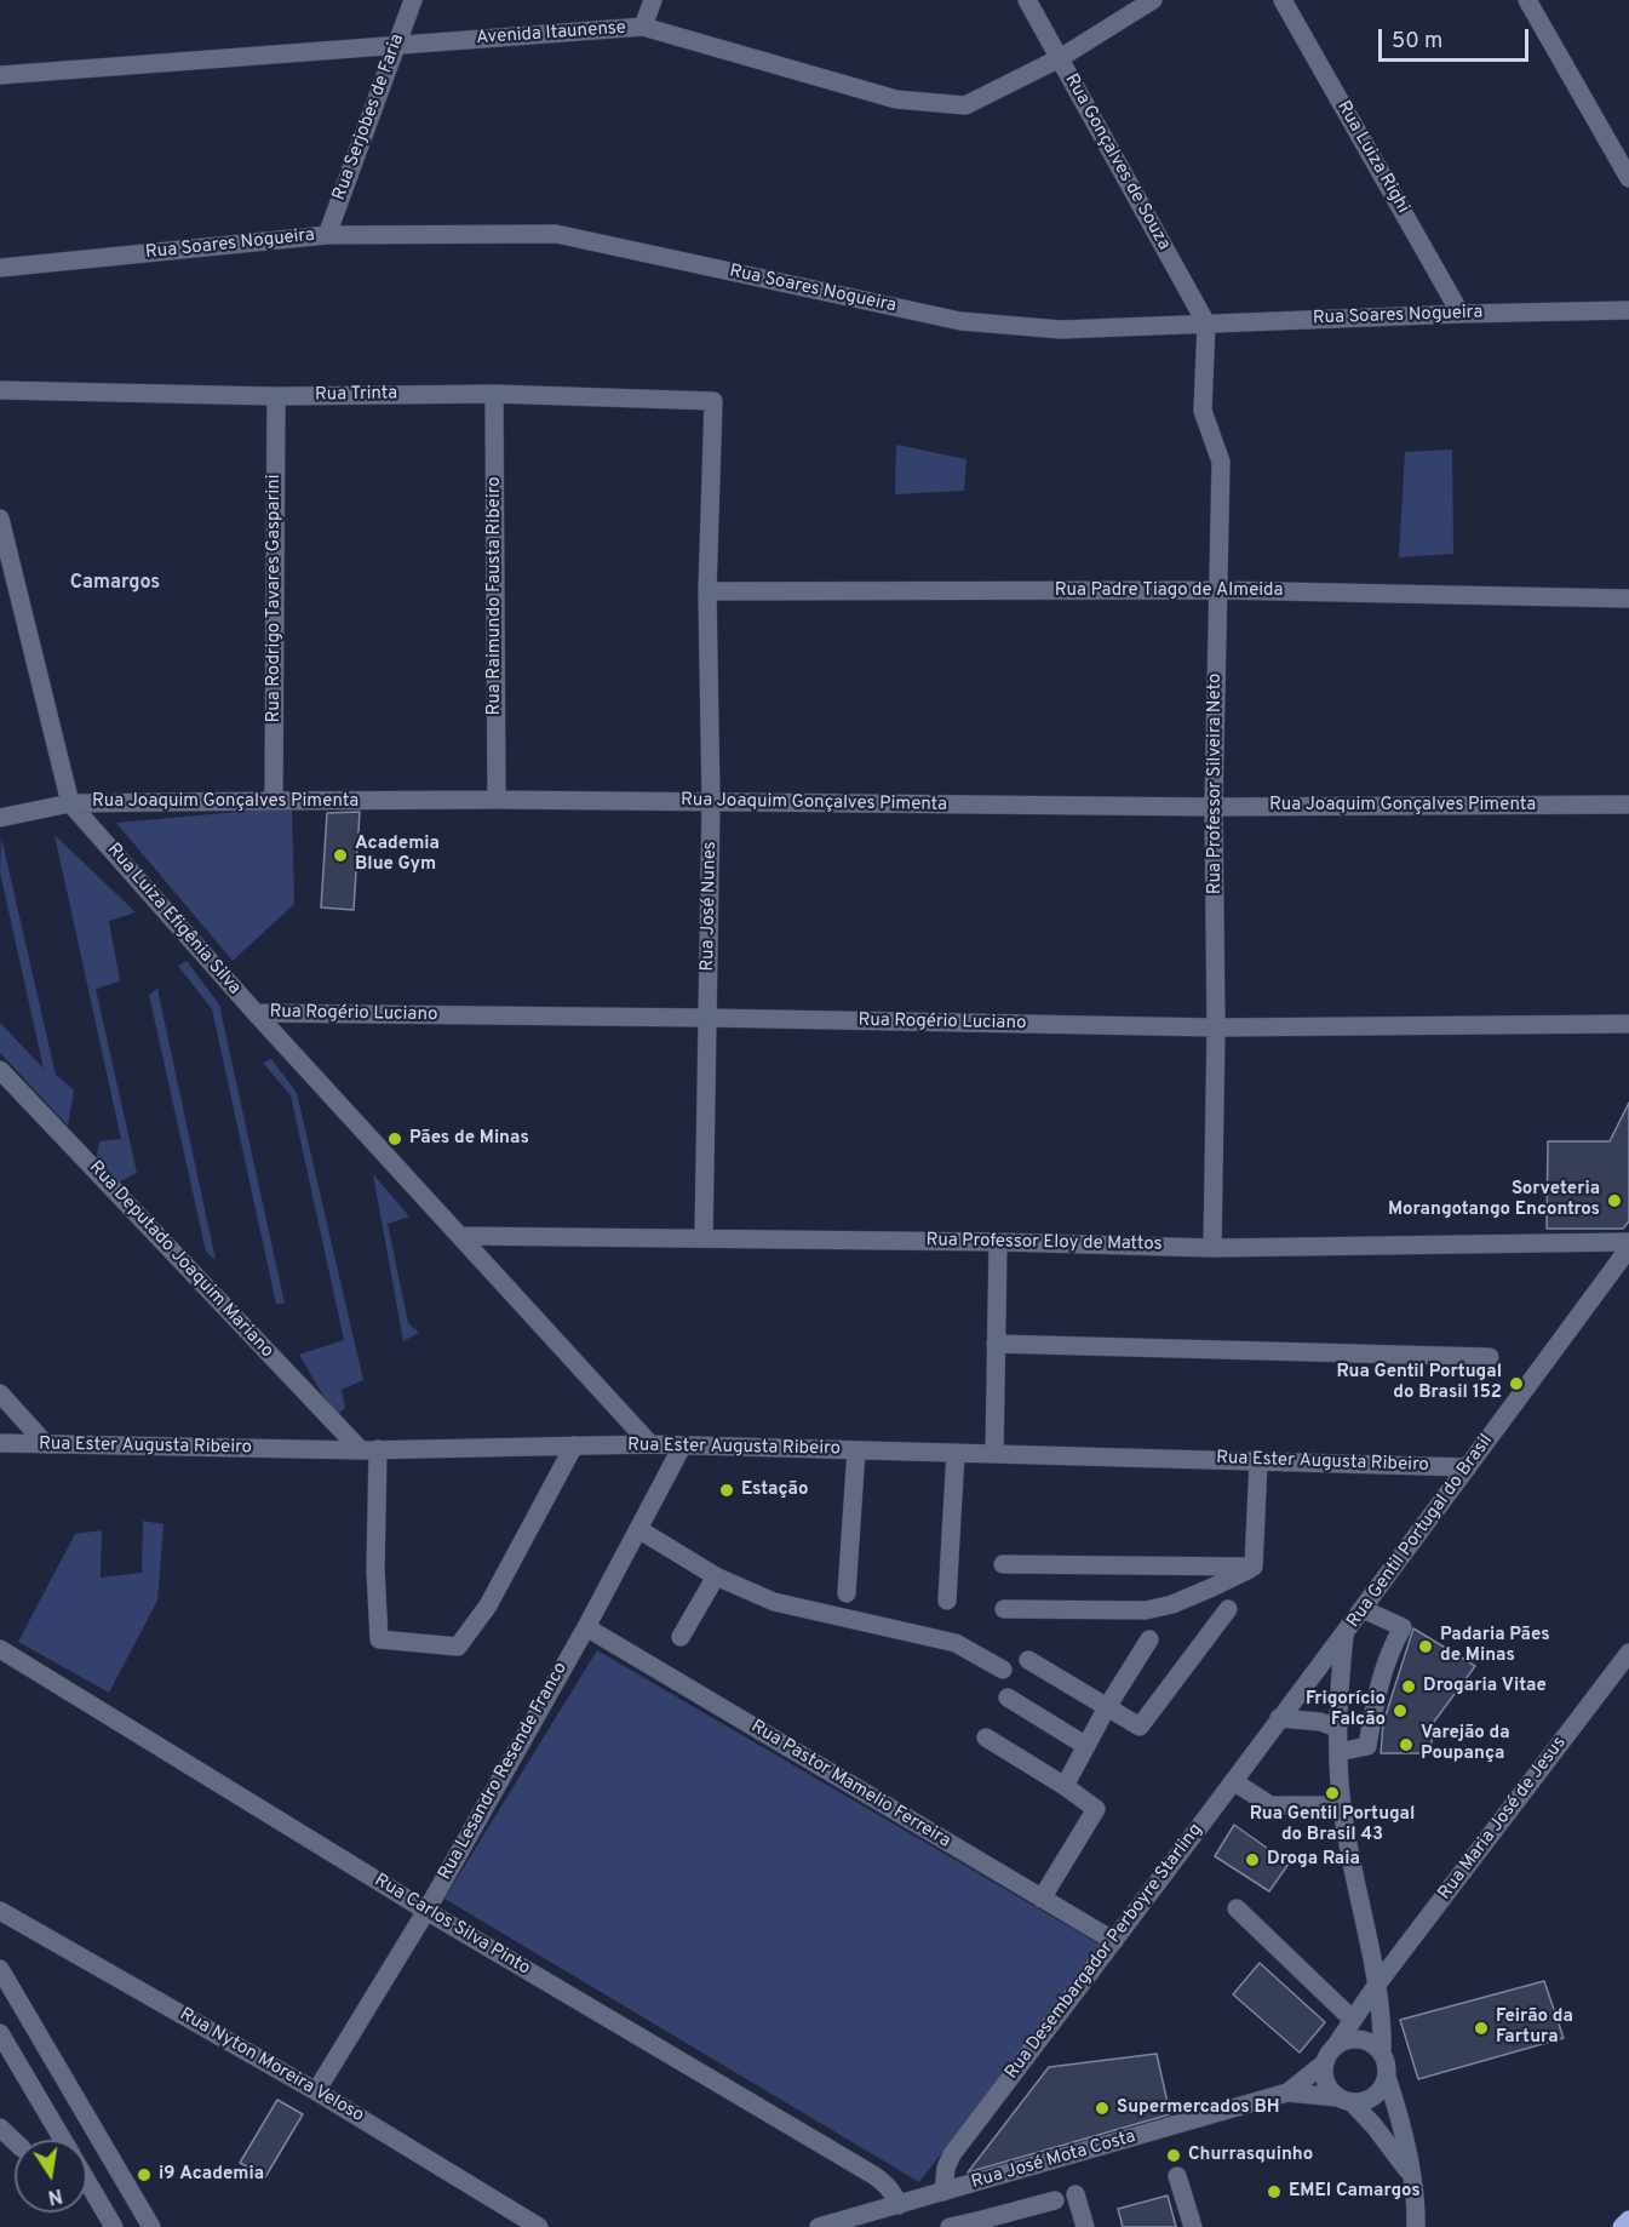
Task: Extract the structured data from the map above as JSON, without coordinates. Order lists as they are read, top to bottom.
{
  "streets": {
    "street": [
      "Avenida Itaunense",
      "Rua Serjobes de Faria",
      "Rua Luiza Righi",
      "Rua Gonçalves de Souza",
      "Rua Soares Nogueira",
      "Rua Trinta",
      "Rua Padre Tiago de Almeida",
      "Rua Raimundo Fausta Ribeiro",
      "Rua Rodrigo Tavares Gasparini",
      "Rua Professor Silveira Neto",
      "Rua Joaquim Gonçalves Pimenta",
      "Rua José Nunes",
      "Rua Luiza Efigênia Silva",
      "Rua Rogério Luciano",
      "Rua Professor Eloy de Mattos",
      "Rua Deputado Joaquim Mariano",
      "Rua Ester Augusta Ribeiro",
      "Rua Gentil Portugal do Brasil",
      "Rua Lesandro Resende Franco",
      "Rua Pastor Mamelio Ferreira",
      "Rua Maria José de Jesus",
      "Rua Carlos Silva Pinto",
      "Rua Desembargador Perboyre Starling",
      "Rua Nyton Moreira Veloso",
      "Rua José Mota Costa"
    ]
  },
  "crossings": [
    ["Avenida Itaunense", "Rua Serjobes de Faria"],
    ["Avenida Itaunense", "Rua Gonçalves de Souza"],
    ["Rua Serjobes de Faria", "Rua Soares Nogueira"],
    ["Rua Luiza Righi", "Rua Soares Nogueira"],
    ["Rua Gonçalves de Souza", "Rua Soares Nogueira"],
    ["Rua Gonçalves de Souza", "Rua Professor Silveira Neto"],
    ["Rua Soares Nogueira", "Rua Professor Silveira Neto"],
    ["Rua Trinta", "Rua Raimundo Fausta Ribeiro"],
    ["Rua Trinta", "Rua Rodrigo Tavares Gasparini"],
    ["Rua Trinta", "Rua José Nunes"],
    ["Rua Padre Tiago de Almeida", "Rua Professor Silveira Neto"],
    ["Rua Padre Tiago de Almeida", "Rua José Nunes"],
    ["Rua Raimundo Fausta Ribeiro", "Rua Joaquim Gonçalves Pimenta"],
    ["Rua Rodrigo Tavares Gasparini", "Rua Joaquim Gonçalves Pimenta"],
    ["Rua Professor Silveira Neto", "Rua Joaquim Gonçalves Pimenta"],
    ["Rua Professor Silveira Neto", "Rua Rogério Luciano"],
    ["Rua Professor Silveira Neto", "Rua Professor Eloy de Mattos"],
    ["Rua Joaquim Gonçalves Pimenta", "Rua José Nunes"],
    ["Rua Joaquim Gonçalves Pimenta", "Rua Luiza Efigênia Silva"],
    ["Rua José Nunes", "Rua Rogério Luciano"],
    ["Rua José Nunes", "Rua Professor Eloy de Mattos"],
    ["Rua Luiza Efigênia Silva", "Rua Rogério Luciano"],
    ["Rua Luiza Efigênia Silva", "Rua Professor Eloy de Mattos"],
    ["Rua Luiza Efigênia Silva", "Rua Ester Augusta Ribeiro"],
    ["Rua Professor Eloy de Mattos", "Rua Gentil Portugal do Brasil"],
    ["Rua Deputado Joaquim Mariano", "Rua Ester Augusta Ribeiro"],
    ["Rua Ester Augusta Ribeiro", "Rua Gentil Portugal do Brasil"],
    ["Rua Ester Augusta Ribeiro", "Rua Lesandro Resende Franco"],
    ["Rua Gentil Portugal do Brasil", "Rua Maria José de Jesus"],
    ["Rua Gentil Portugal do Brasil", "Rua Desembargador Perboyre Starling"],
    ["Rua Gentil Portugal do Brasil", "Rua José Mota Costa"],
    ["Rua Lesandro Resende Franco", "Rua Pastor Mamelio Ferreira"],
    ["Rua Lesandro Resende Franco", "Rua Carlos Silva Pinto"],
    ["Rua Lesandro Resende Franco", "Rua Nyton Moreira Veloso"],
    ["Rua Pastor Mamelio Ferreira", "Rua Desembargador Perboyre Starling"],
    ["Rua Carlos Silva Pinto", "Rua José Mota Costa"],
    ["Rua Desembargador Perboyre Starling", "Rua José Mota Costa"]
  ],
  "districts": ["Camargos"],
  "places": [
    "Academia Blue Gym",
    "Pães de Minas",
    "Sorveteria Morangotango Encontros",
    "Rua Gentil Portugal do Brasil 152",
    "Estação",
    "Padaria Pães de Minas",
    "Drogaria Vitae",
    "Frigorício Falcão",
    "Varejão da Poupança",
    "Rua Gentil Portugal do Brasil 43",
    "Droga Raia",
    "Feirão da Fartura",
    "Supermercados BH",
    "Churrasquinho",
    "i9 Academia",
    "EMEI Camargos"
  ],
  "scale_bar": "50 m",
  "north": "bottom"
}
